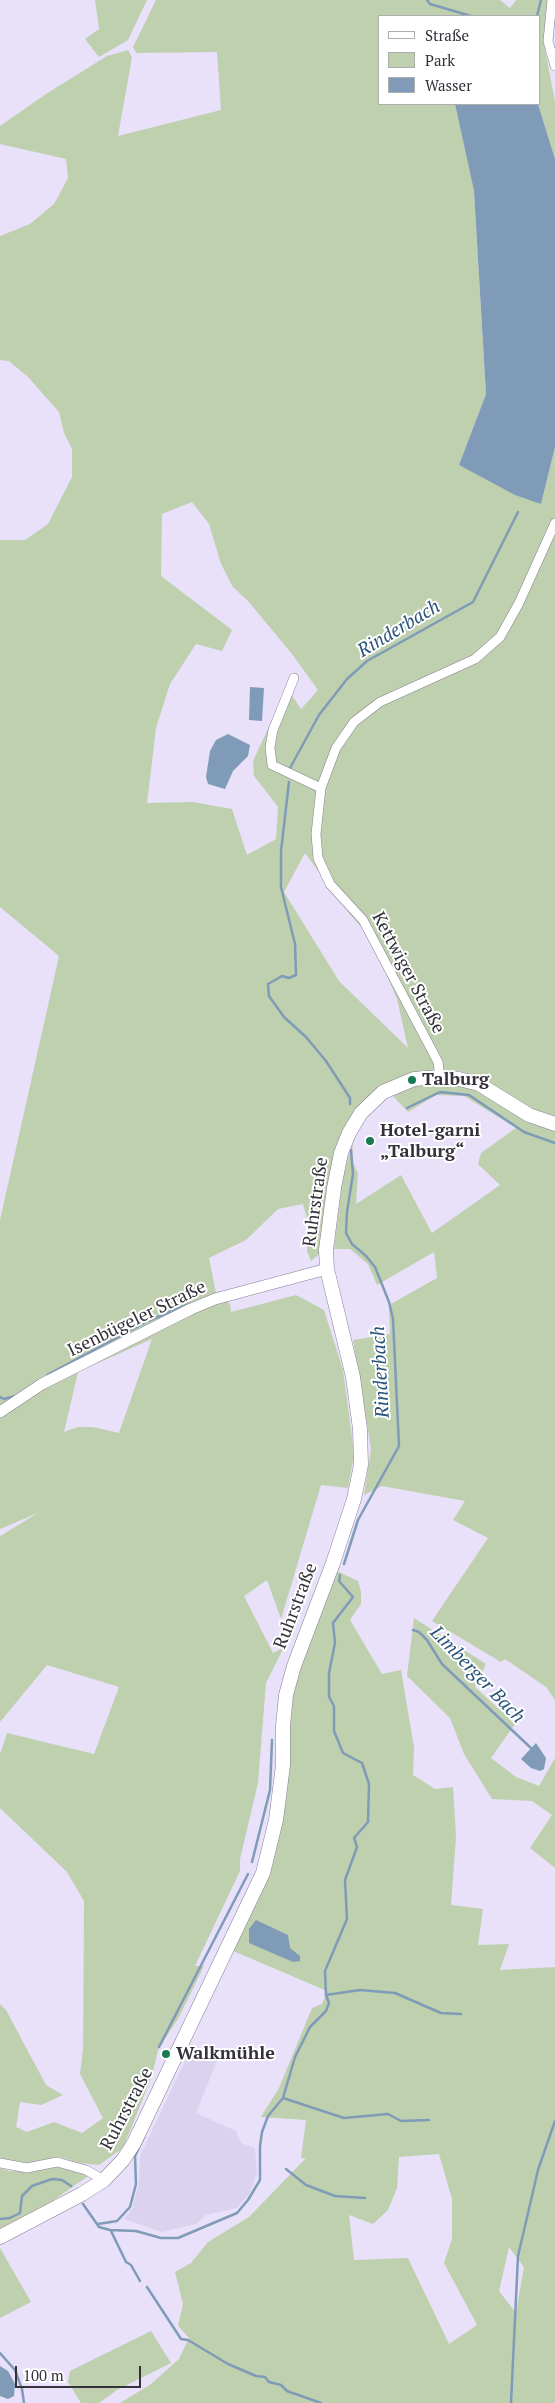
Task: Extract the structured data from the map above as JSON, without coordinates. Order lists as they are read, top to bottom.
{
  "streets": {
    "main road": ["Ruhrstraße"],
    "street": ["Kettwiger Straße", "Isenbügeler Straße"]
  },
  "crossings": [
    ["Kettwiger Straße", "Ruhrstraße"],
    ["Ruhrstraße", "Isenbügeler Straße"]
  ],
  "water": ["Rinderbach", "Limberger Bach"],
  "places": ["Talburg", "Hotel-garni „Talburg“", "Walkmühle"],
  "legend": ["Straße", "Park", "Wasser"],
  "scale_bar": "100 m"
}
